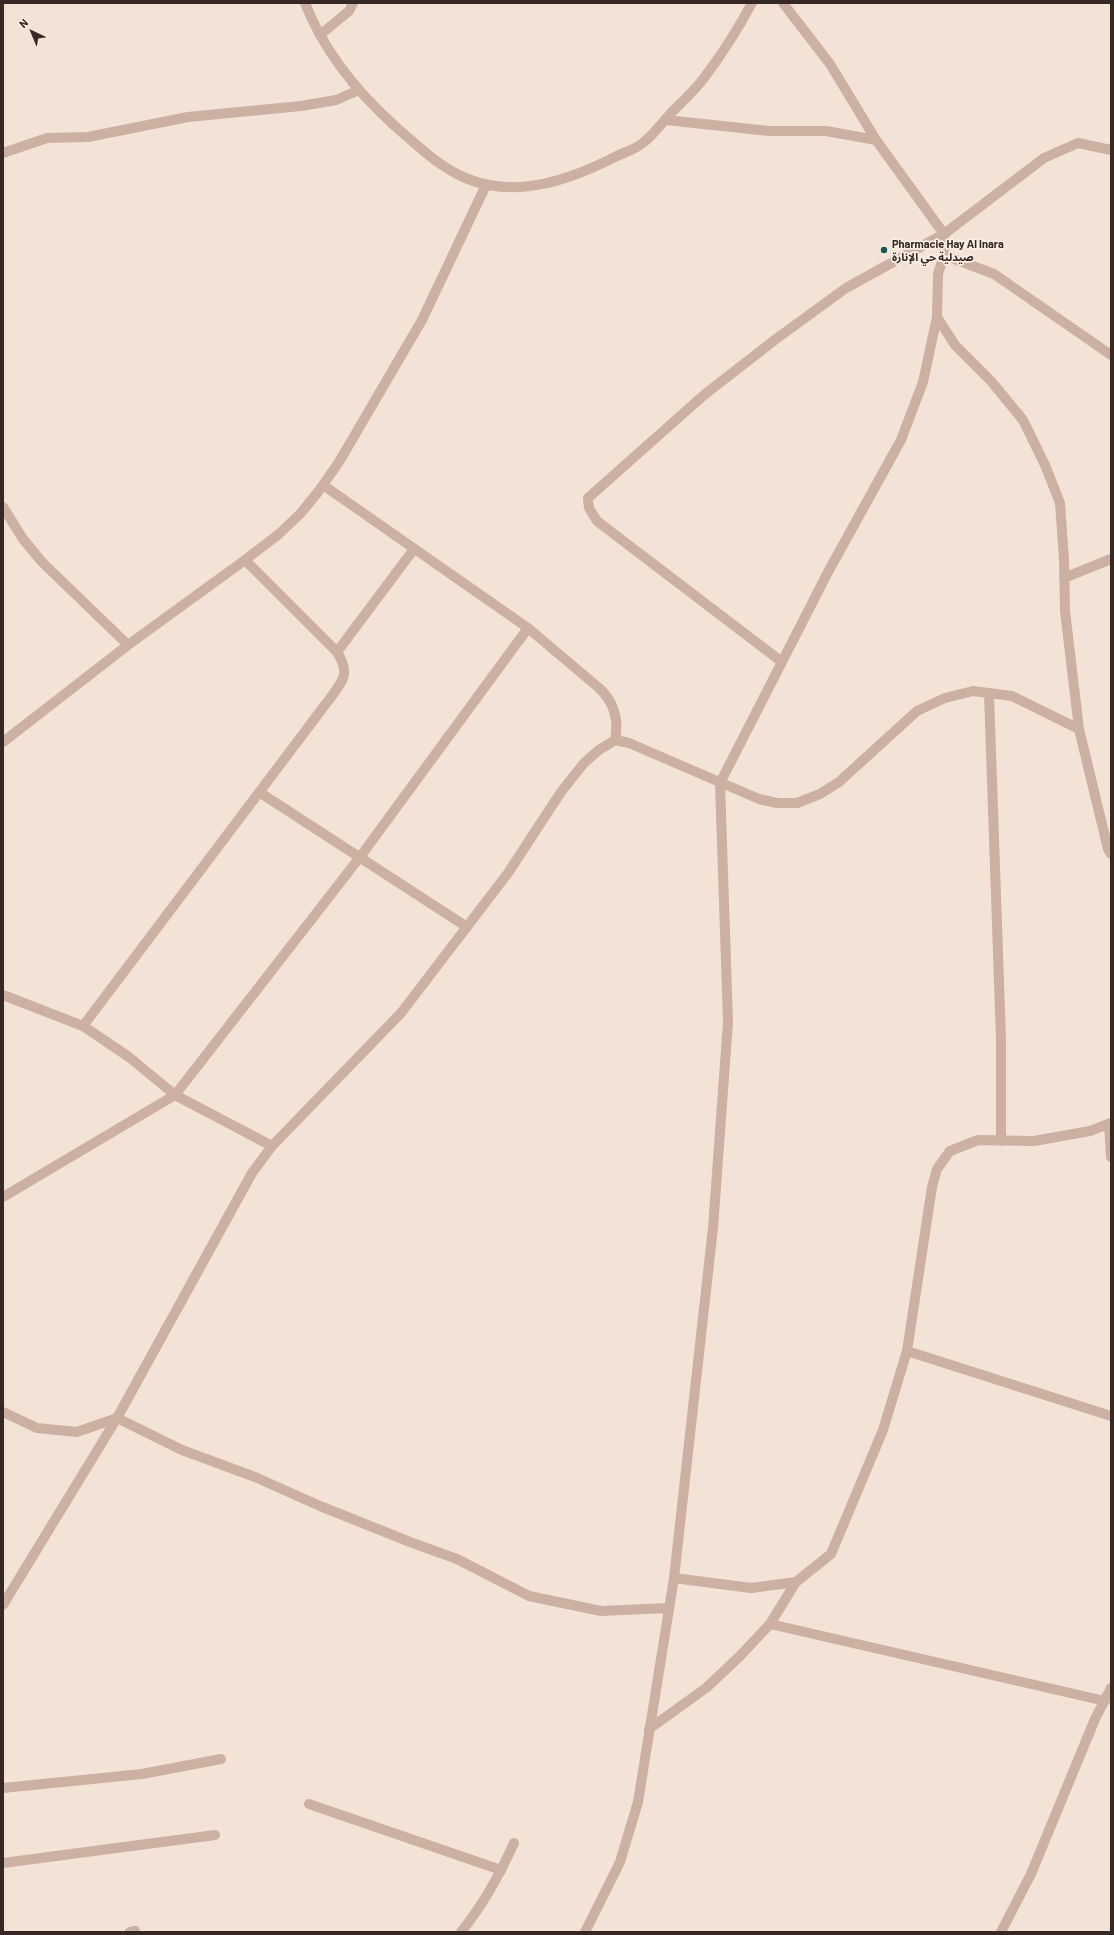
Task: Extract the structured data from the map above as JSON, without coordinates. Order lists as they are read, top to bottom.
{
  "places": ["Pharmacie Hay Al Inara صيدلية حي الإنارة"],
  "north": "top left"
}
